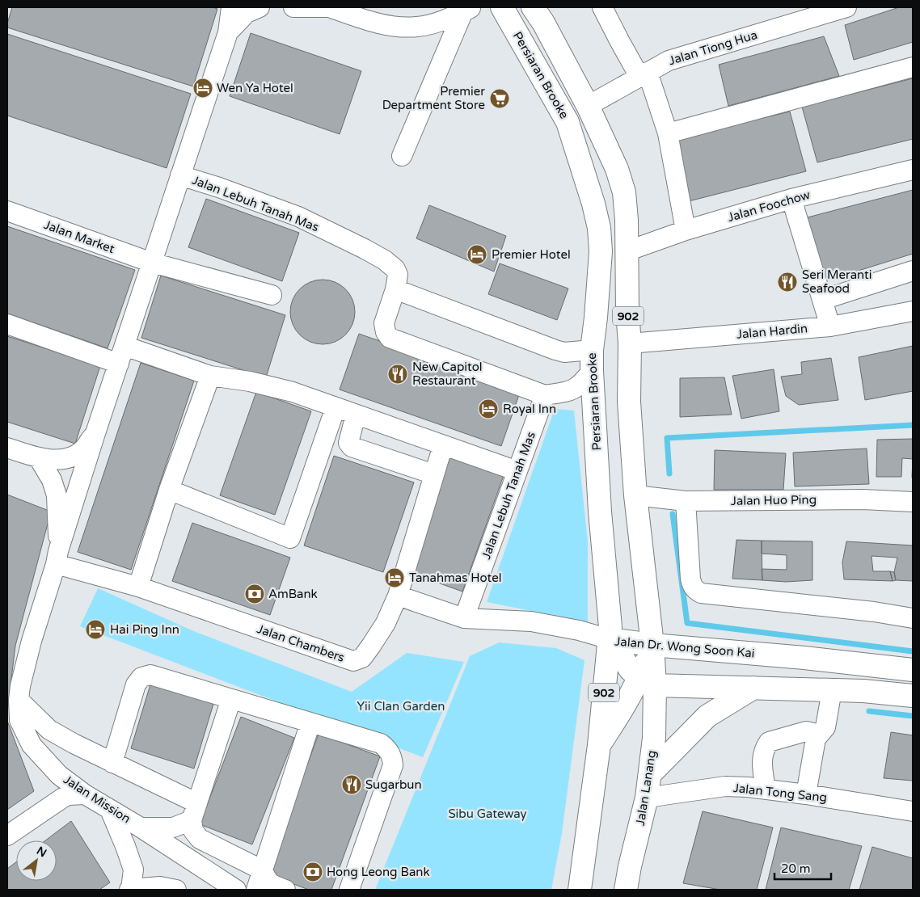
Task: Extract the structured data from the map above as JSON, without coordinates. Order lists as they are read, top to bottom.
{
  "streets": {
    "main road": [
      "Persiaran Brooke",
      "902",
      "Jalan Dr. Wong Soon Kai",
      "Jalan Lanang"
    ],
    "street": [
      "Jalan Tiong Hua",
      "Jalan Lebuh Tanah Mas",
      "Jalan Foochow",
      "Jalan Market",
      "Jalan Hardin",
      "Jalan Huo Ping",
      "Jalan Chambers",
      "Jalan Tong Sang",
      "Jalan Mission"
    ]
  },
  "crossings": [
    ["Jalan Tiong Hua", "Persiaran Brooke"],
    ["Persiaran Brooke", "Jalan Lebuh Tanah Mas"],
    ["Persiaran Brooke", "Jalan Foochow"],
    ["Persiaran Brooke", "Jalan Hardin"],
    ["Persiaran Brooke", "Jalan Huo Ping"],
    ["Persiaran Brooke", "Jalan Dr. Wong Soon Kai"],
    ["Persiaran Brooke", "Jalan Lanang"],
    ["Jalan Lebuh Tanah Mas", "Jalan Mission"],
    ["Jalan Market", "Jalan Mission"],
    ["Jalan Chambers", "Jalan Mission"],
    ["Jalan Dr. Wong Soon Kai", "Jalan Lanang"],
    ["Jalan Lanang", "Jalan Tong Sang"]
  ],
  "parks": ["Yii Clan Garden", "Sibu Gateway"],
  "places": {
    "hotel": [
      "Wen Ya Hotel",
      "Premier Hotel",
      "Royal Inn",
      "Tanahmas Hotel",
      "Hai Ping Inn"
    ],
    "supermarket": ["Premier Department Store"],
    "restaurant": ["Seri Meranti Seafood", "New Capitol Restaurant", "Sugarbun"],
    "bank": ["AmBank", "Hong Leong Bank"]
  },
  "scale_bar": "20 m",
  "north": "top right"
}
